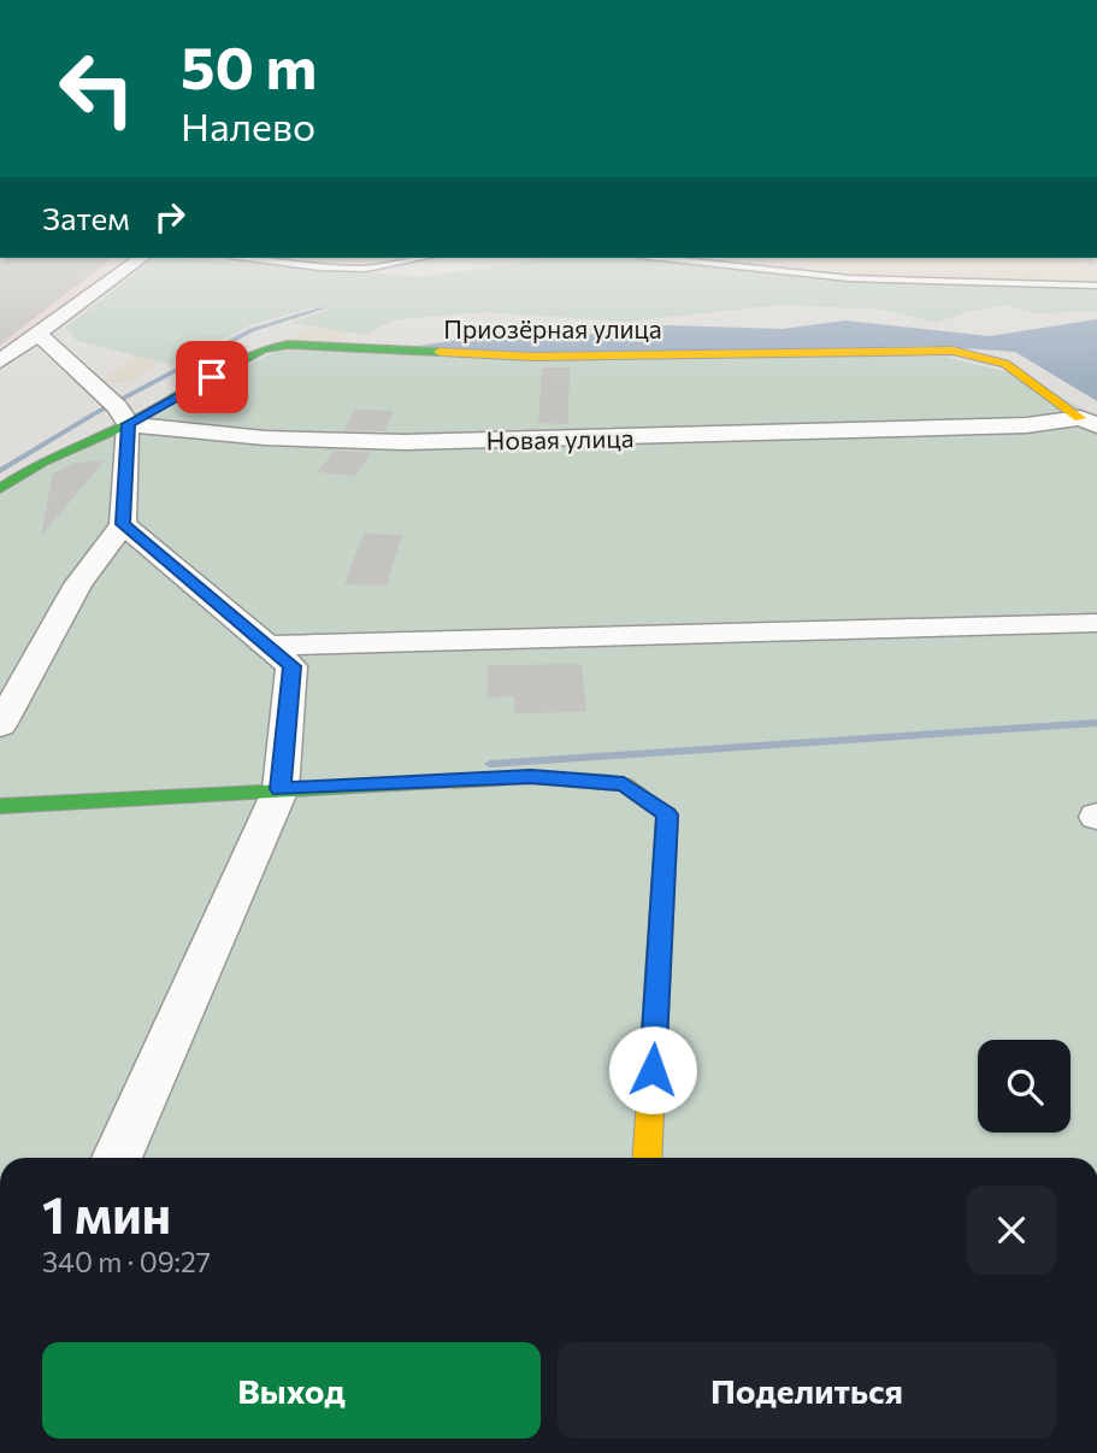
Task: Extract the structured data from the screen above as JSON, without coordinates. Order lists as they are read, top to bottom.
{
  "streets": {
    "street": ["Приозёрная улица", "Новая улица"]
  },
  "crossings": [
    ["Приозёрная улица", "Новая улица"]
  ],
  "page": {
    "turn": ["50 m", "Налево"],
    "then": "Затем",
    "heading": ["1 мин", "340 m · 09:27"],
    "buttons": ["Выход", "Поделиться"]
  }
}
